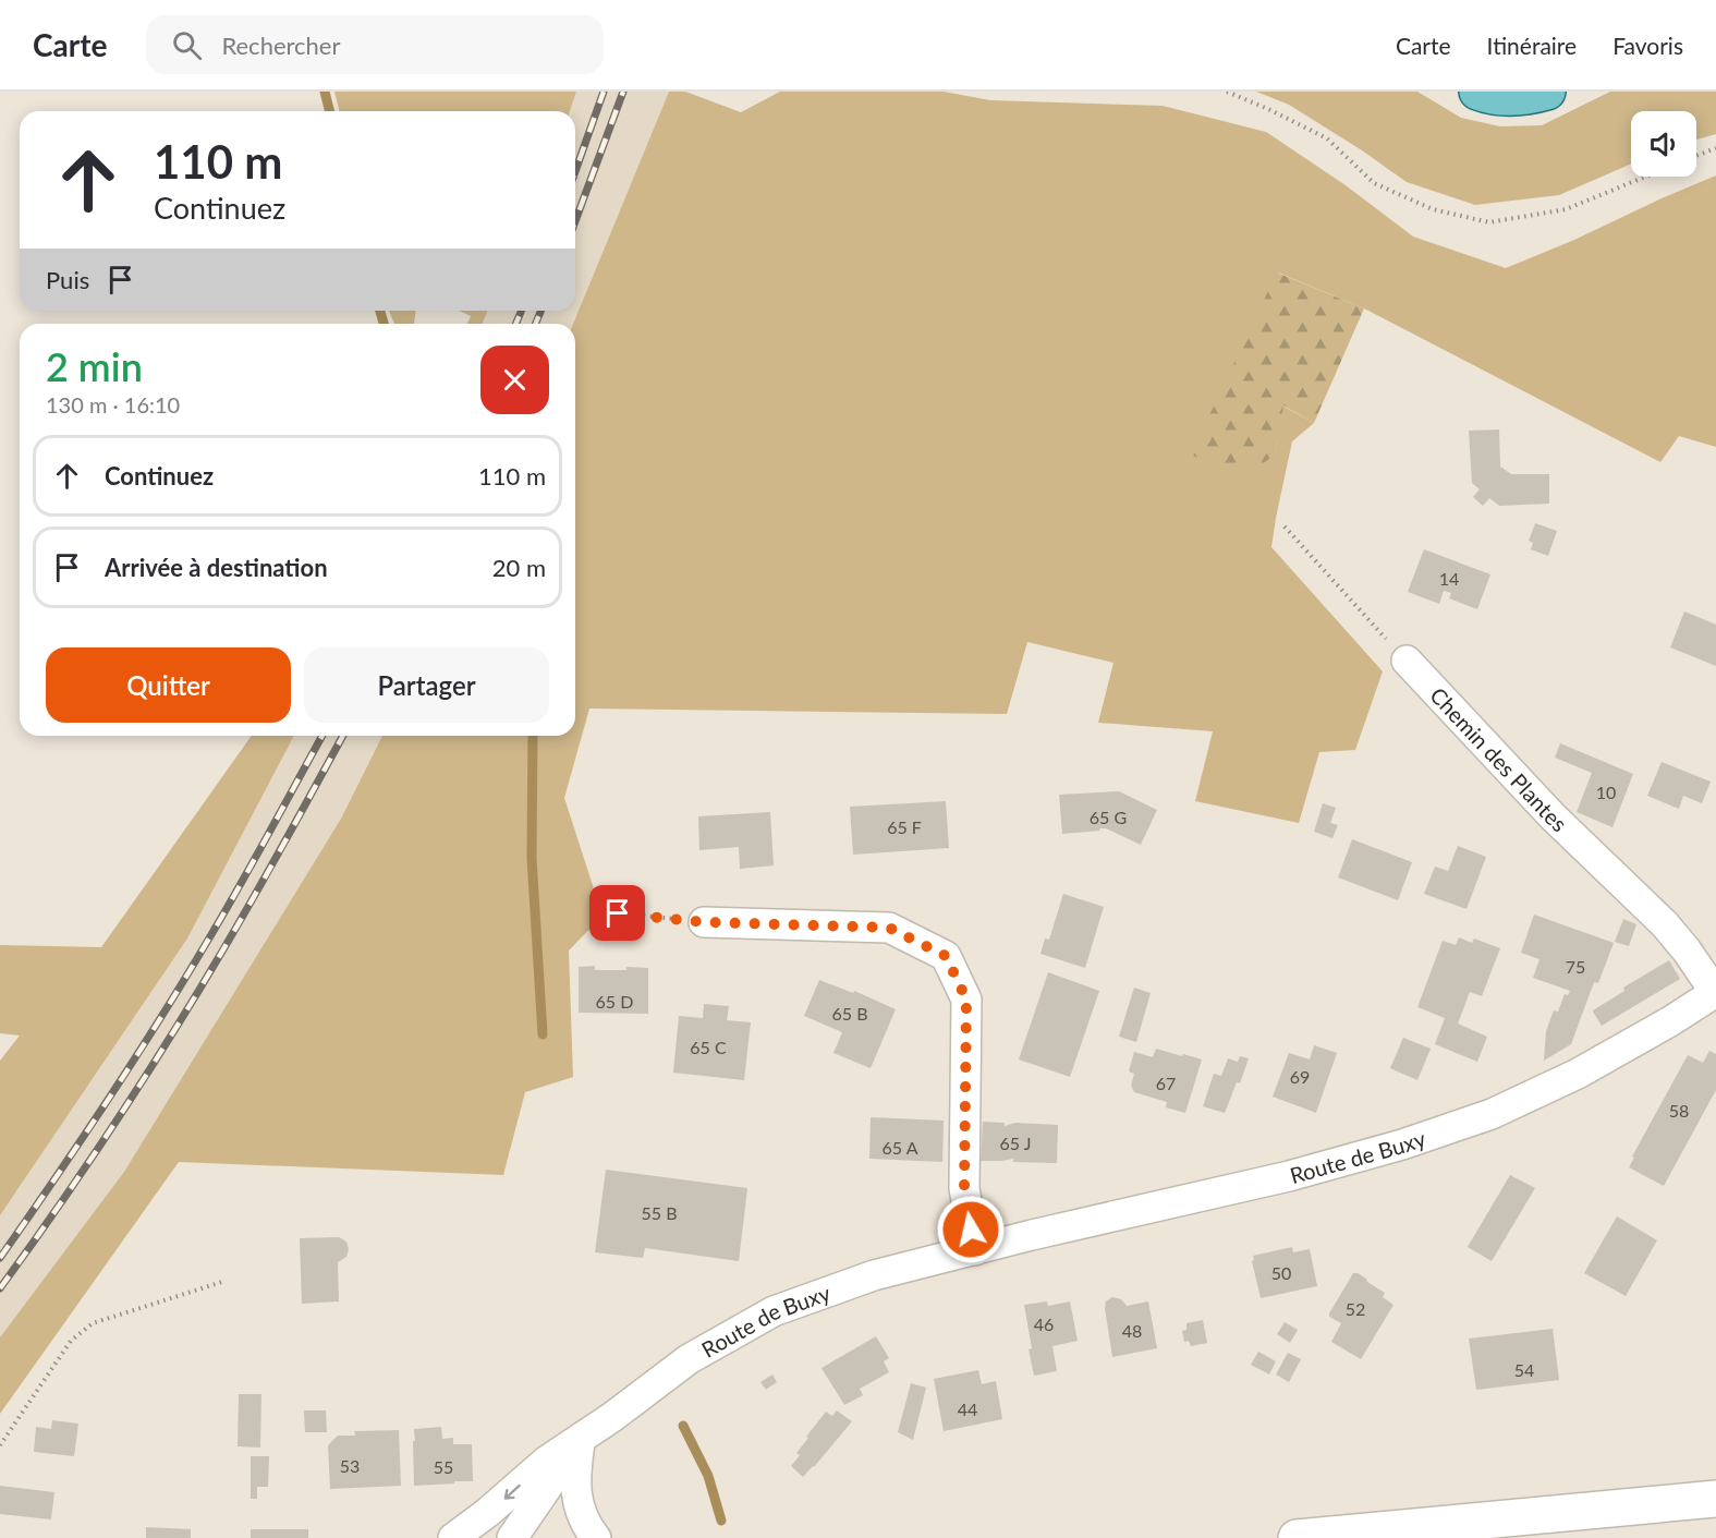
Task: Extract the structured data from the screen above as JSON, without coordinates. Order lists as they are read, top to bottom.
{
  "streets": {
    "street": ["Chemin des Plantes", "Route de Buxy"]
  },
  "crossings": [
    ["Chemin des Plantes", "Route de Buxy"]
  ],
  "house_numbers": [
    "14",
    "10",
    "65 G",
    "65 F",
    "75",
    "65 D",
    "65 B",
    "65 C",
    "69",
    "67",
    "58",
    "65 J",
    "65 A",
    "55 B",
    "50",
    "52",
    "46",
    "48",
    "54",
    "44",
    "53",
    "55"
  ],
  "page": {
    "header": "Carte",
    "search": "Rechercher",
    "nav": ["Carte", "Itinéraire", "Favoris"],
    "turn": ["110 m", "Continuez"],
    "then": "Puis",
    "heading": ["2 min", "130 m · 16:10"],
    "list": [
      {
        "name": "Continuez",
        "value": "110 m"
      },
      {
        "name": "Arrivée à destination",
        "value": "20 m"
      }
    ],
    "buttons": ["Quitter", "Partager"]
  }
}
